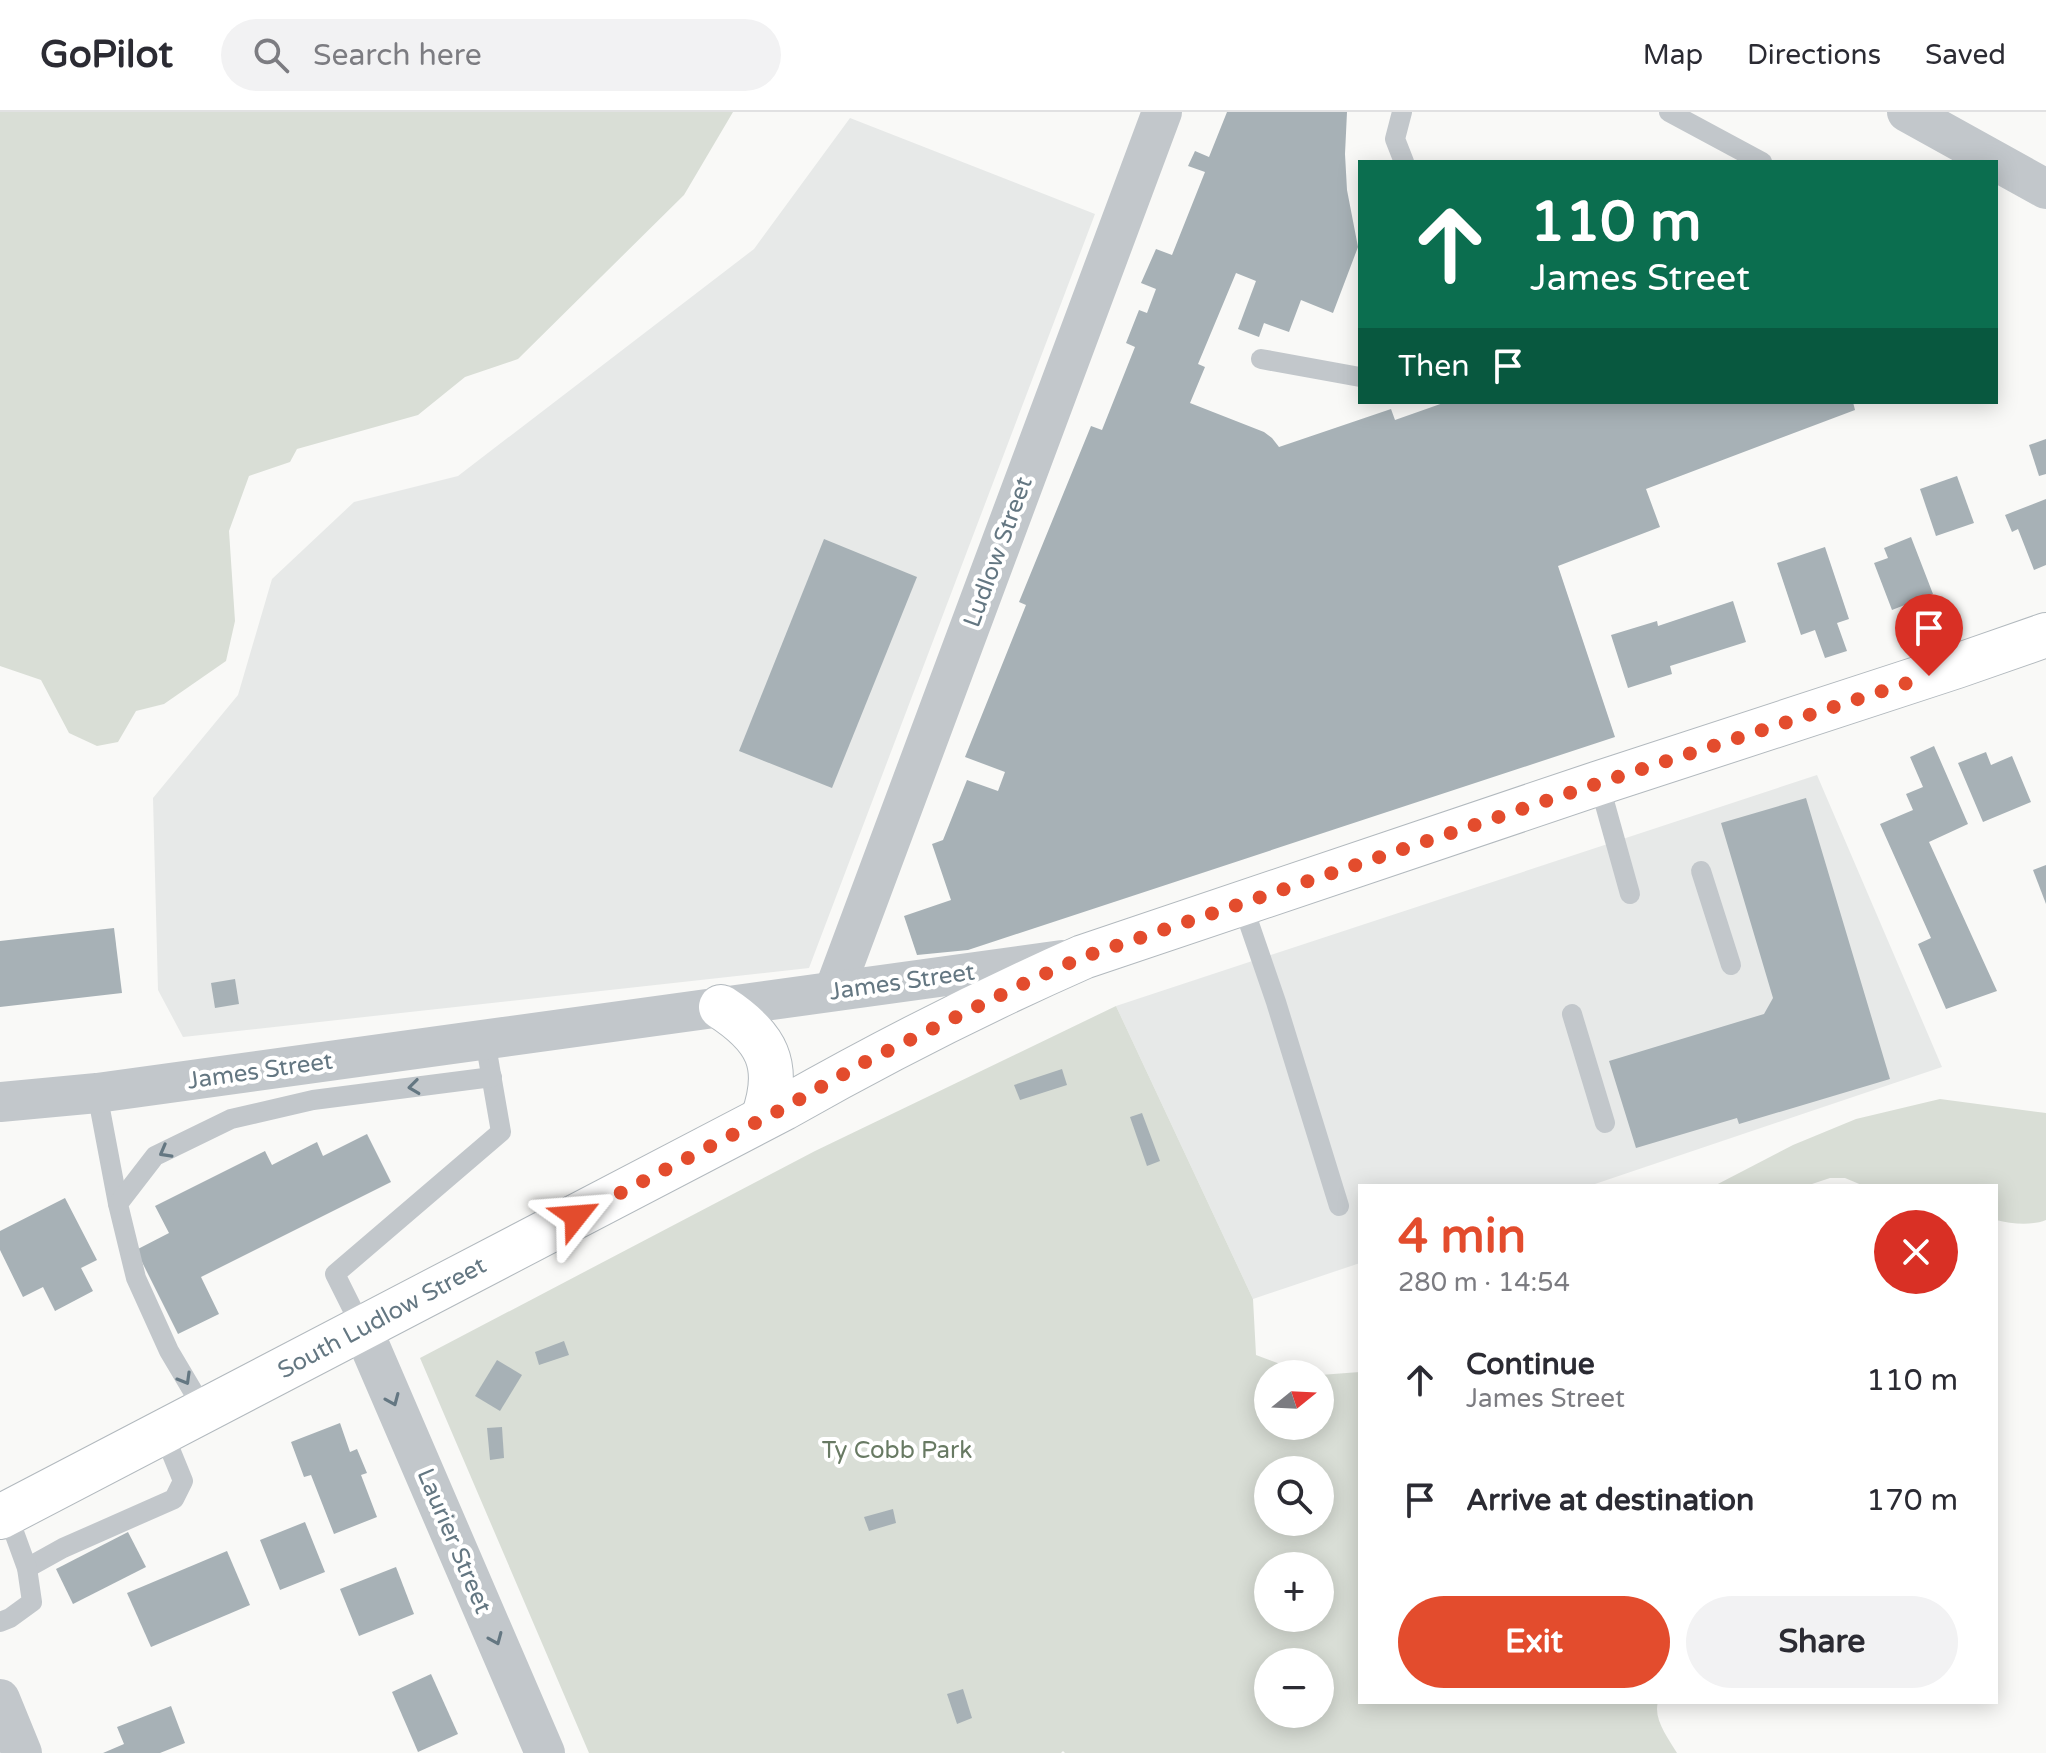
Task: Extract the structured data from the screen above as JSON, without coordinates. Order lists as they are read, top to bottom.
{
  "streets": {
    "main road": ["James Street", "South Ludlow Street"],
    "street": ["Ludlow Street", "Laurier Street"]
  },
  "crossings": [
    ["Ludlow Street", "James Street"],
    ["James Street", "South Ludlow Street"],
    ["South Ludlow Street", "Laurier Street"]
  ],
  "one_way": ["Laurier Street"],
  "parks": ["Ty Cobb Park"],
  "north": "right",
  "page": {
    "header": "GoPilot",
    "search": "Search here",
    "nav": ["Map", "Directions", "Saved"],
    "turn": ["110 m", "James Street"],
    "then": "Then",
    "heading": ["4 min", "280 m · 14:54"],
    "list": [
      {
        "name": "Continue",
        "note": "James Street",
        "value": "110 m"
      },
      {
        "name": "Arrive at destination",
        "value": "170 m"
      }
    ],
    "map_buttons": ["+", "−"],
    "buttons": ["Exit", "Share"]
  }
}
